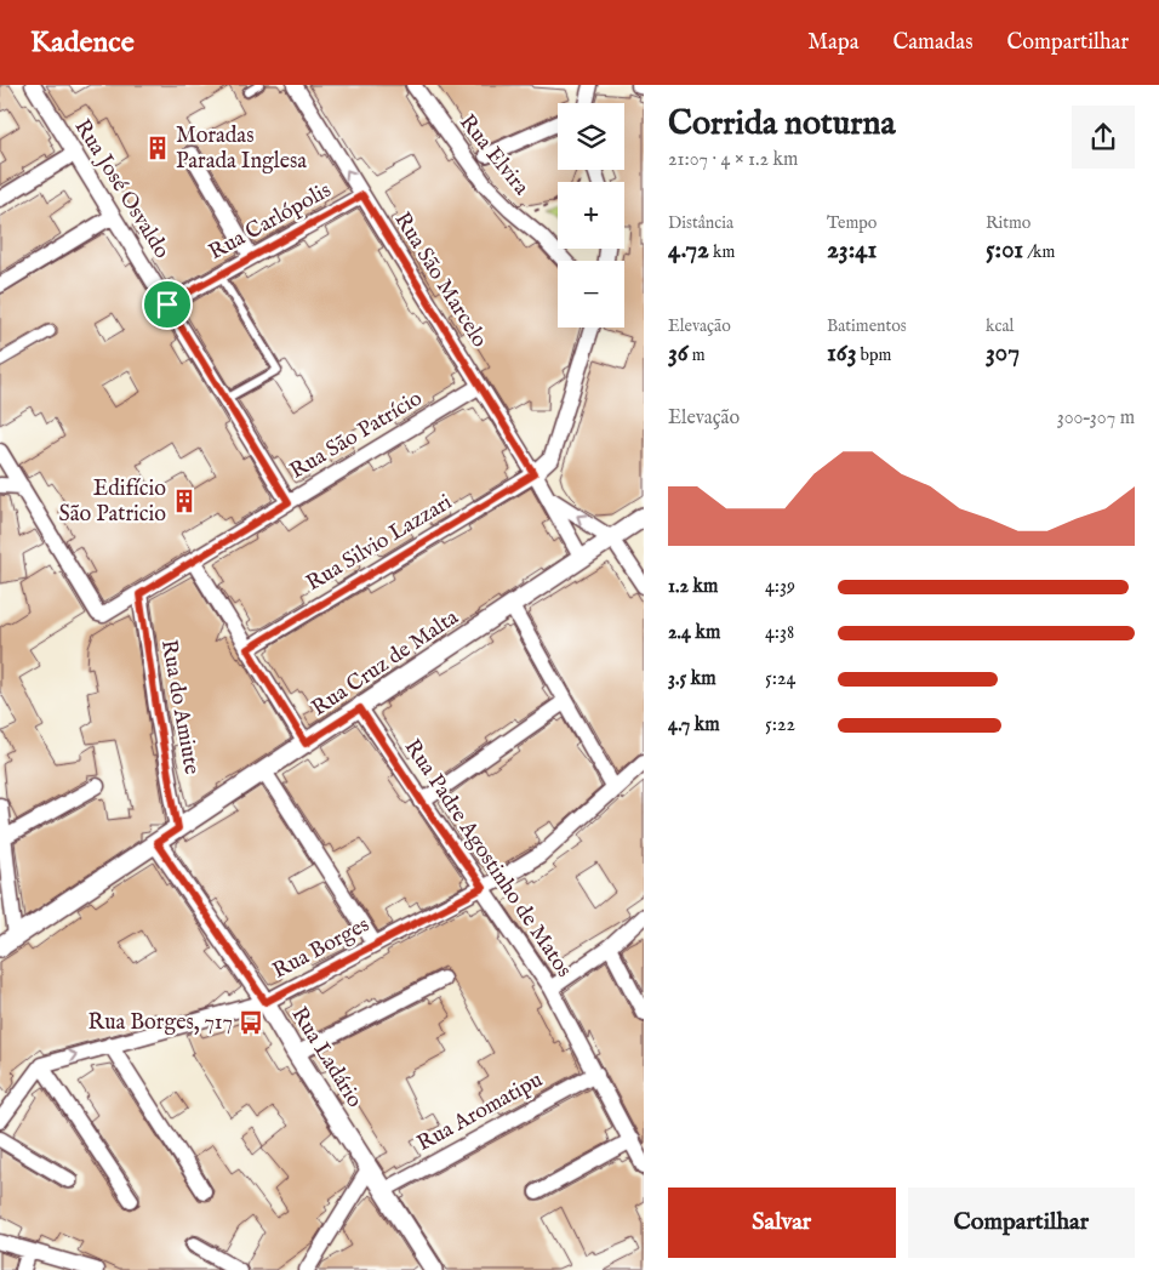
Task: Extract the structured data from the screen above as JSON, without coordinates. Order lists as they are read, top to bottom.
{
  "streets": {
    "street": [
      "Rua Elvira",
      "Rua José Osvaldo",
      "Rua Carlópolis",
      "Rua São Marcelo",
      "Rua São Patrício",
      "Rua Silvio Lazzari",
      "Rua Cruz de Malta",
      "Rua do Amiute",
      "Rua Padre Agostinho de Matos",
      "Rua Borges",
      "Rua Ladário",
      "Rua Aromatipu"
    ]
  },
  "crossings": [
    ["Rua José Osvaldo", "Rua Carlópolis"],
    ["Rua José Osvaldo", "Rua São Patrício"],
    ["Rua Carlópolis", "Rua São Marcelo"],
    ["Rua São Marcelo", "Rua São Patrício"],
    ["Rua São Marcelo", "Rua Silvio Lazzari"],
    ["Rua São Marcelo", "Rua Cruz de Malta"],
    ["Rua São Patrício", "Rua do Amiute"],
    ["Rua Cruz de Malta", "Rua do Amiute"],
    ["Rua Cruz de Malta", "Rua Padre Agostinho de Matos"],
    ["Rua Cruz de Malta", "Rua Ladário"],
    ["Rua Padre Agostinho de Matos", "Rua Borges"],
    ["Rua Padre Agostinho de Matos", "Rua Aromatipu"],
    ["Rua Borges", "Rua Ladário"],
    ["Rua Ladário", "Rua Aromatipu"]
  ],
  "places": {
    "building": ["Moradas Parada Inglesa", "Edifício São Patricio"],
    "bus stop": ["Rua Borges, 717"]
  },
  "page": {
    "header": "Kadence",
    "nav": ["Mapa", "Camadas", "Compartilhar"],
    "heading": ["Corrida noturna", "21:07 · 4 × 1.2 km"],
    "map_buttons": ["+", "−"],
    "stats": [
      ["Distância", "4.72 km"],
      ["Tempo", "23:41"],
      ["Ritmo", "5:01 /km"],
      ["Elevação", "36 m"],
      ["Batimentos", "163 bpm"],
      ["kcal", "307"]
    ],
    "chart": ["Elevação", "300–307 m"],
    "list": [
      {
        "name": "1.2 km",
        "note": "4:39"
      },
      {
        "name": "2.4 km",
        "note": "4:38"
      },
      {
        "name": "3.5 km",
        "note": "5:24"
      },
      {
        "name": "4.7 km",
        "note": "5:22"
      }
    ],
    "buttons": ["Salvar", "Compartilhar"]
  }
}
